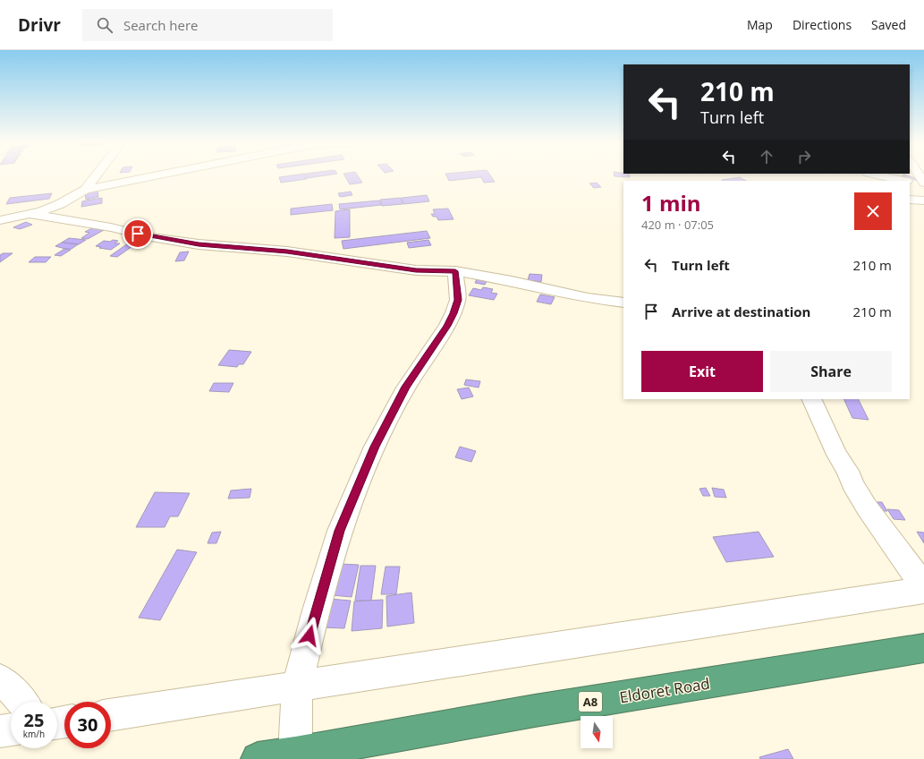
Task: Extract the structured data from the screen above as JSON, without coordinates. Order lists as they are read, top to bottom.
{
  "streets": {
    "highway": ["Eldoret Road", "A8"]
  },
  "north": "bottom",
  "page": {
    "header": "Drivr",
    "search": "Search here",
    "nav": ["Map", "Directions", "Saved"],
    "turn": ["210 m", "Turn left"],
    "heading": ["1 min", "420 m · 07:05"],
    "list": [
      {
        "name": "Turn left",
        "value": "210 m"
      },
      {
        "name": "Arrive at destination",
        "value": "210 m"
      }
    ],
    "buttons": ["Exit", "Share"],
    "speed": "25 km/h",
    "limit": "30"
  }
}
